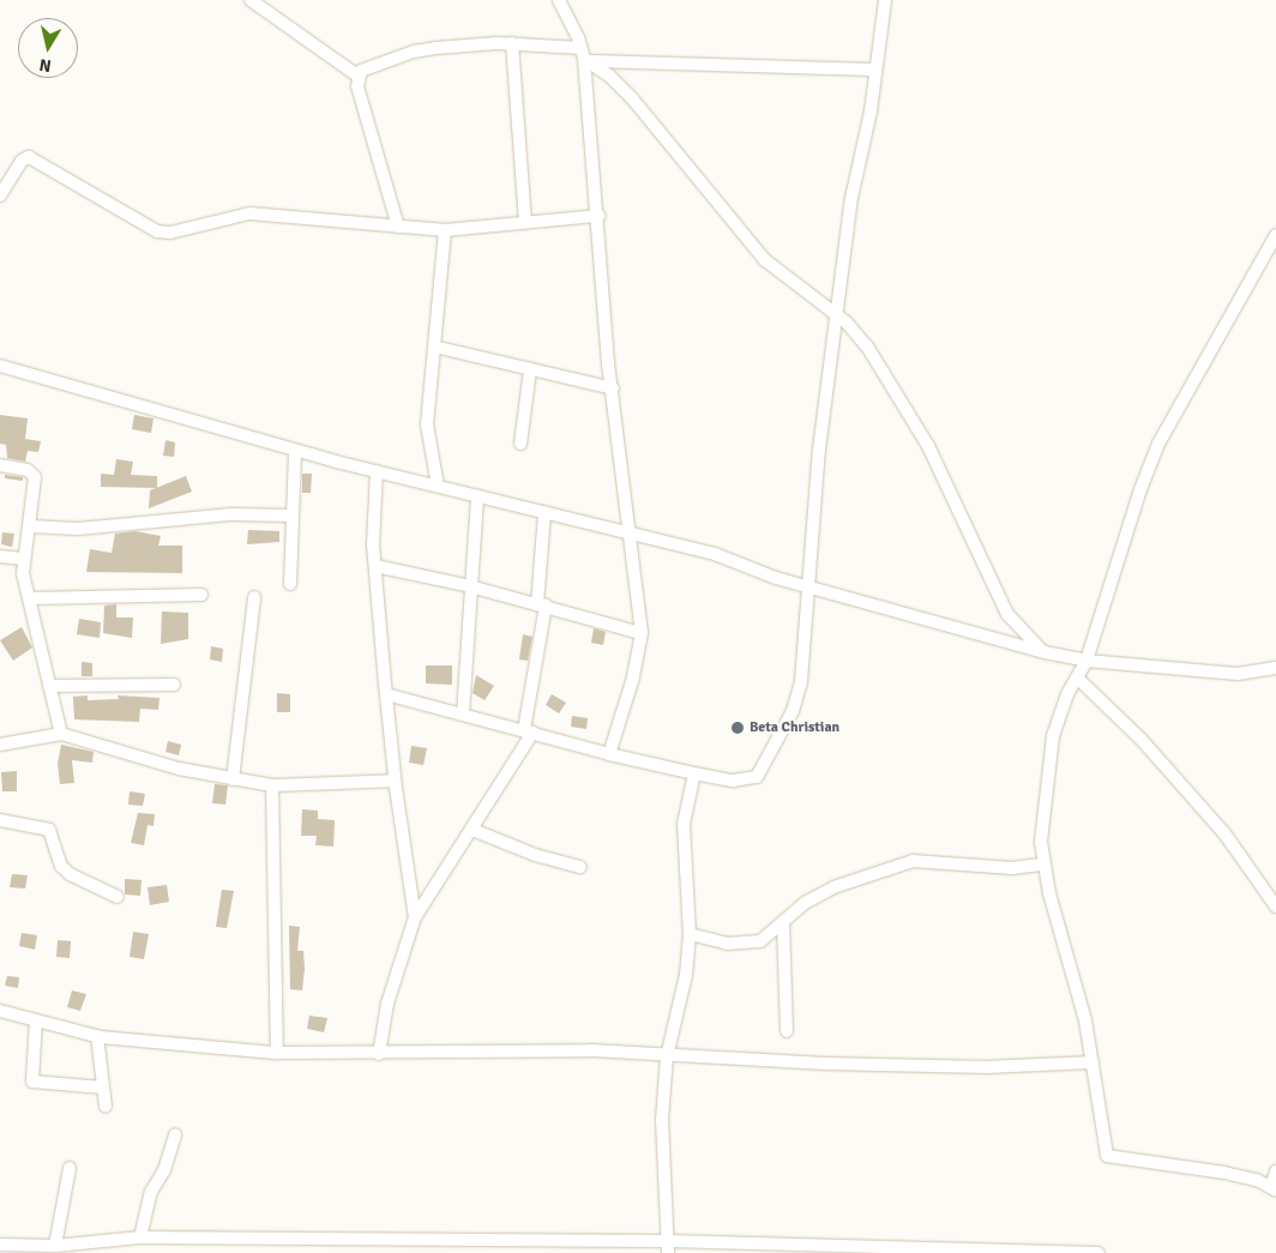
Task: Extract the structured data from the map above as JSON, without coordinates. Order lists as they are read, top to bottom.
{
  "places": ["Beta Christian"],
  "north": "bottom"
}
